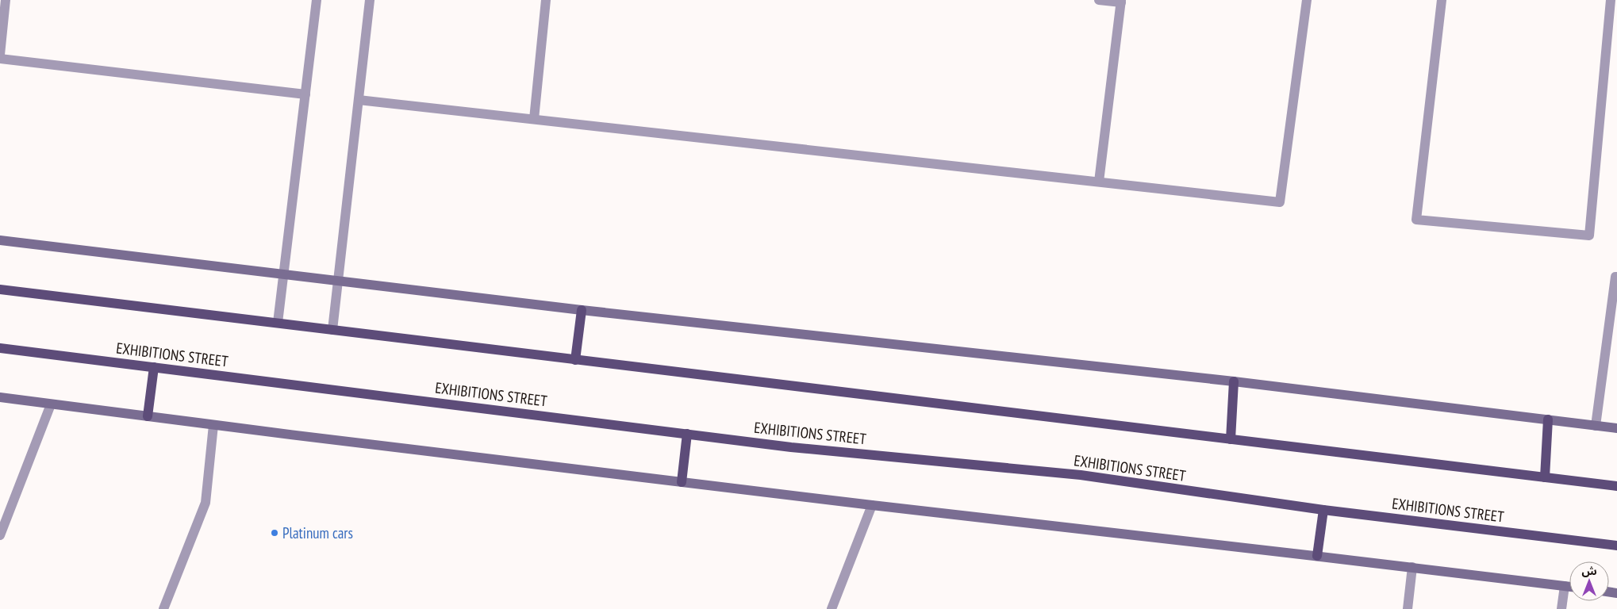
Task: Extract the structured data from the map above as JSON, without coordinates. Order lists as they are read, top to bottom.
{
  "streets": {
    "main road": ["EXHIBITIONS STREET"]
  },
  "places": ["Platinum cars"],
  "north": "top"
}
